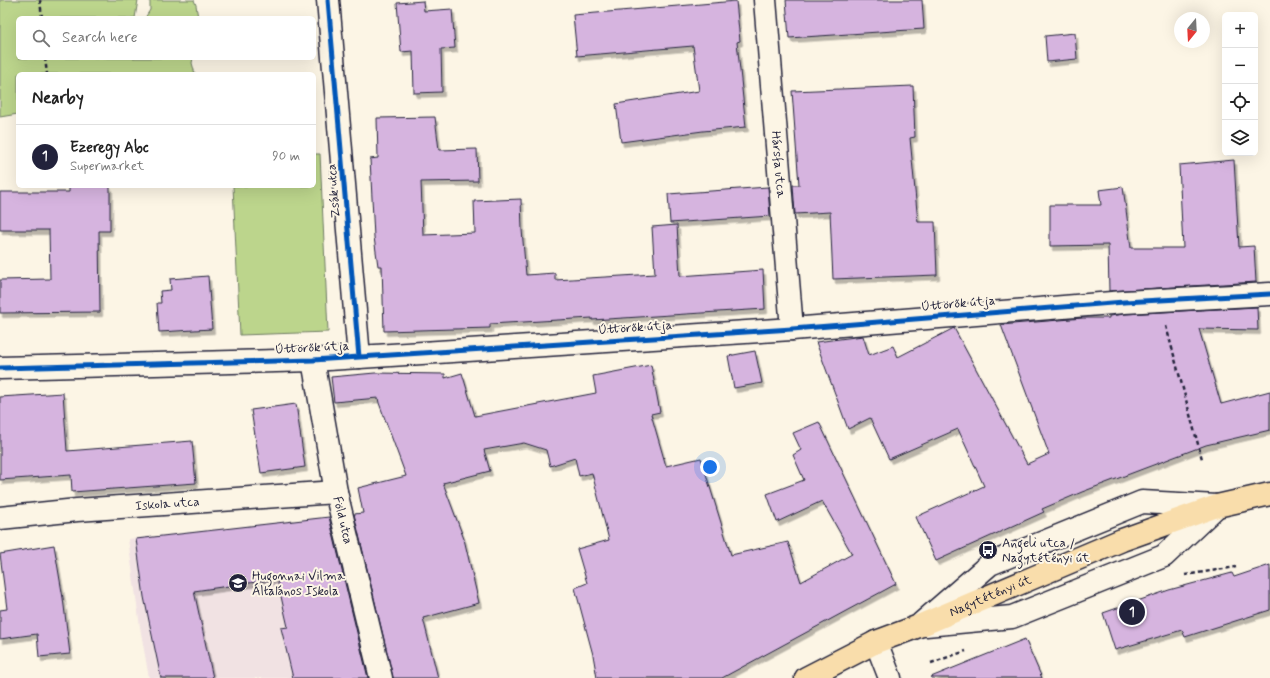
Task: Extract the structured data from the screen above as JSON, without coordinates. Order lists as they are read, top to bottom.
{
  "streets": {
    "main road": ["Nagytétényi út"],
    "street": [
      "Hársfa utca",
      "Zsák utca",
      "Úttörők útja",
      "Iskola utca",
      "Föld utca"
    ]
  },
  "crossings": [
    ["Hársfa utca", "Úttörők útja"],
    ["Zsák utca", "Úttörők útja"],
    ["Úttörők útja", "Föld utca"],
    ["Iskola utca", "Föld utca"]
  ],
  "places": {
    "bus stop": ["Angeli utca / Nagytétényi út"],
    "school or university": ["Hugonnai Vilma Általános Iskola"]
  },
  "north": "bottom",
  "page": {
    "map_buttons": ["+", "−"],
    "search": "Search here",
    "heading": "Nearby",
    "list": [
      {
        "mark": "1",
        "name": "Ezeregy Abc",
        "note": "Supermarket",
        "value": "90 m"
      }
    ],
    "pins": "1"
  }
}
